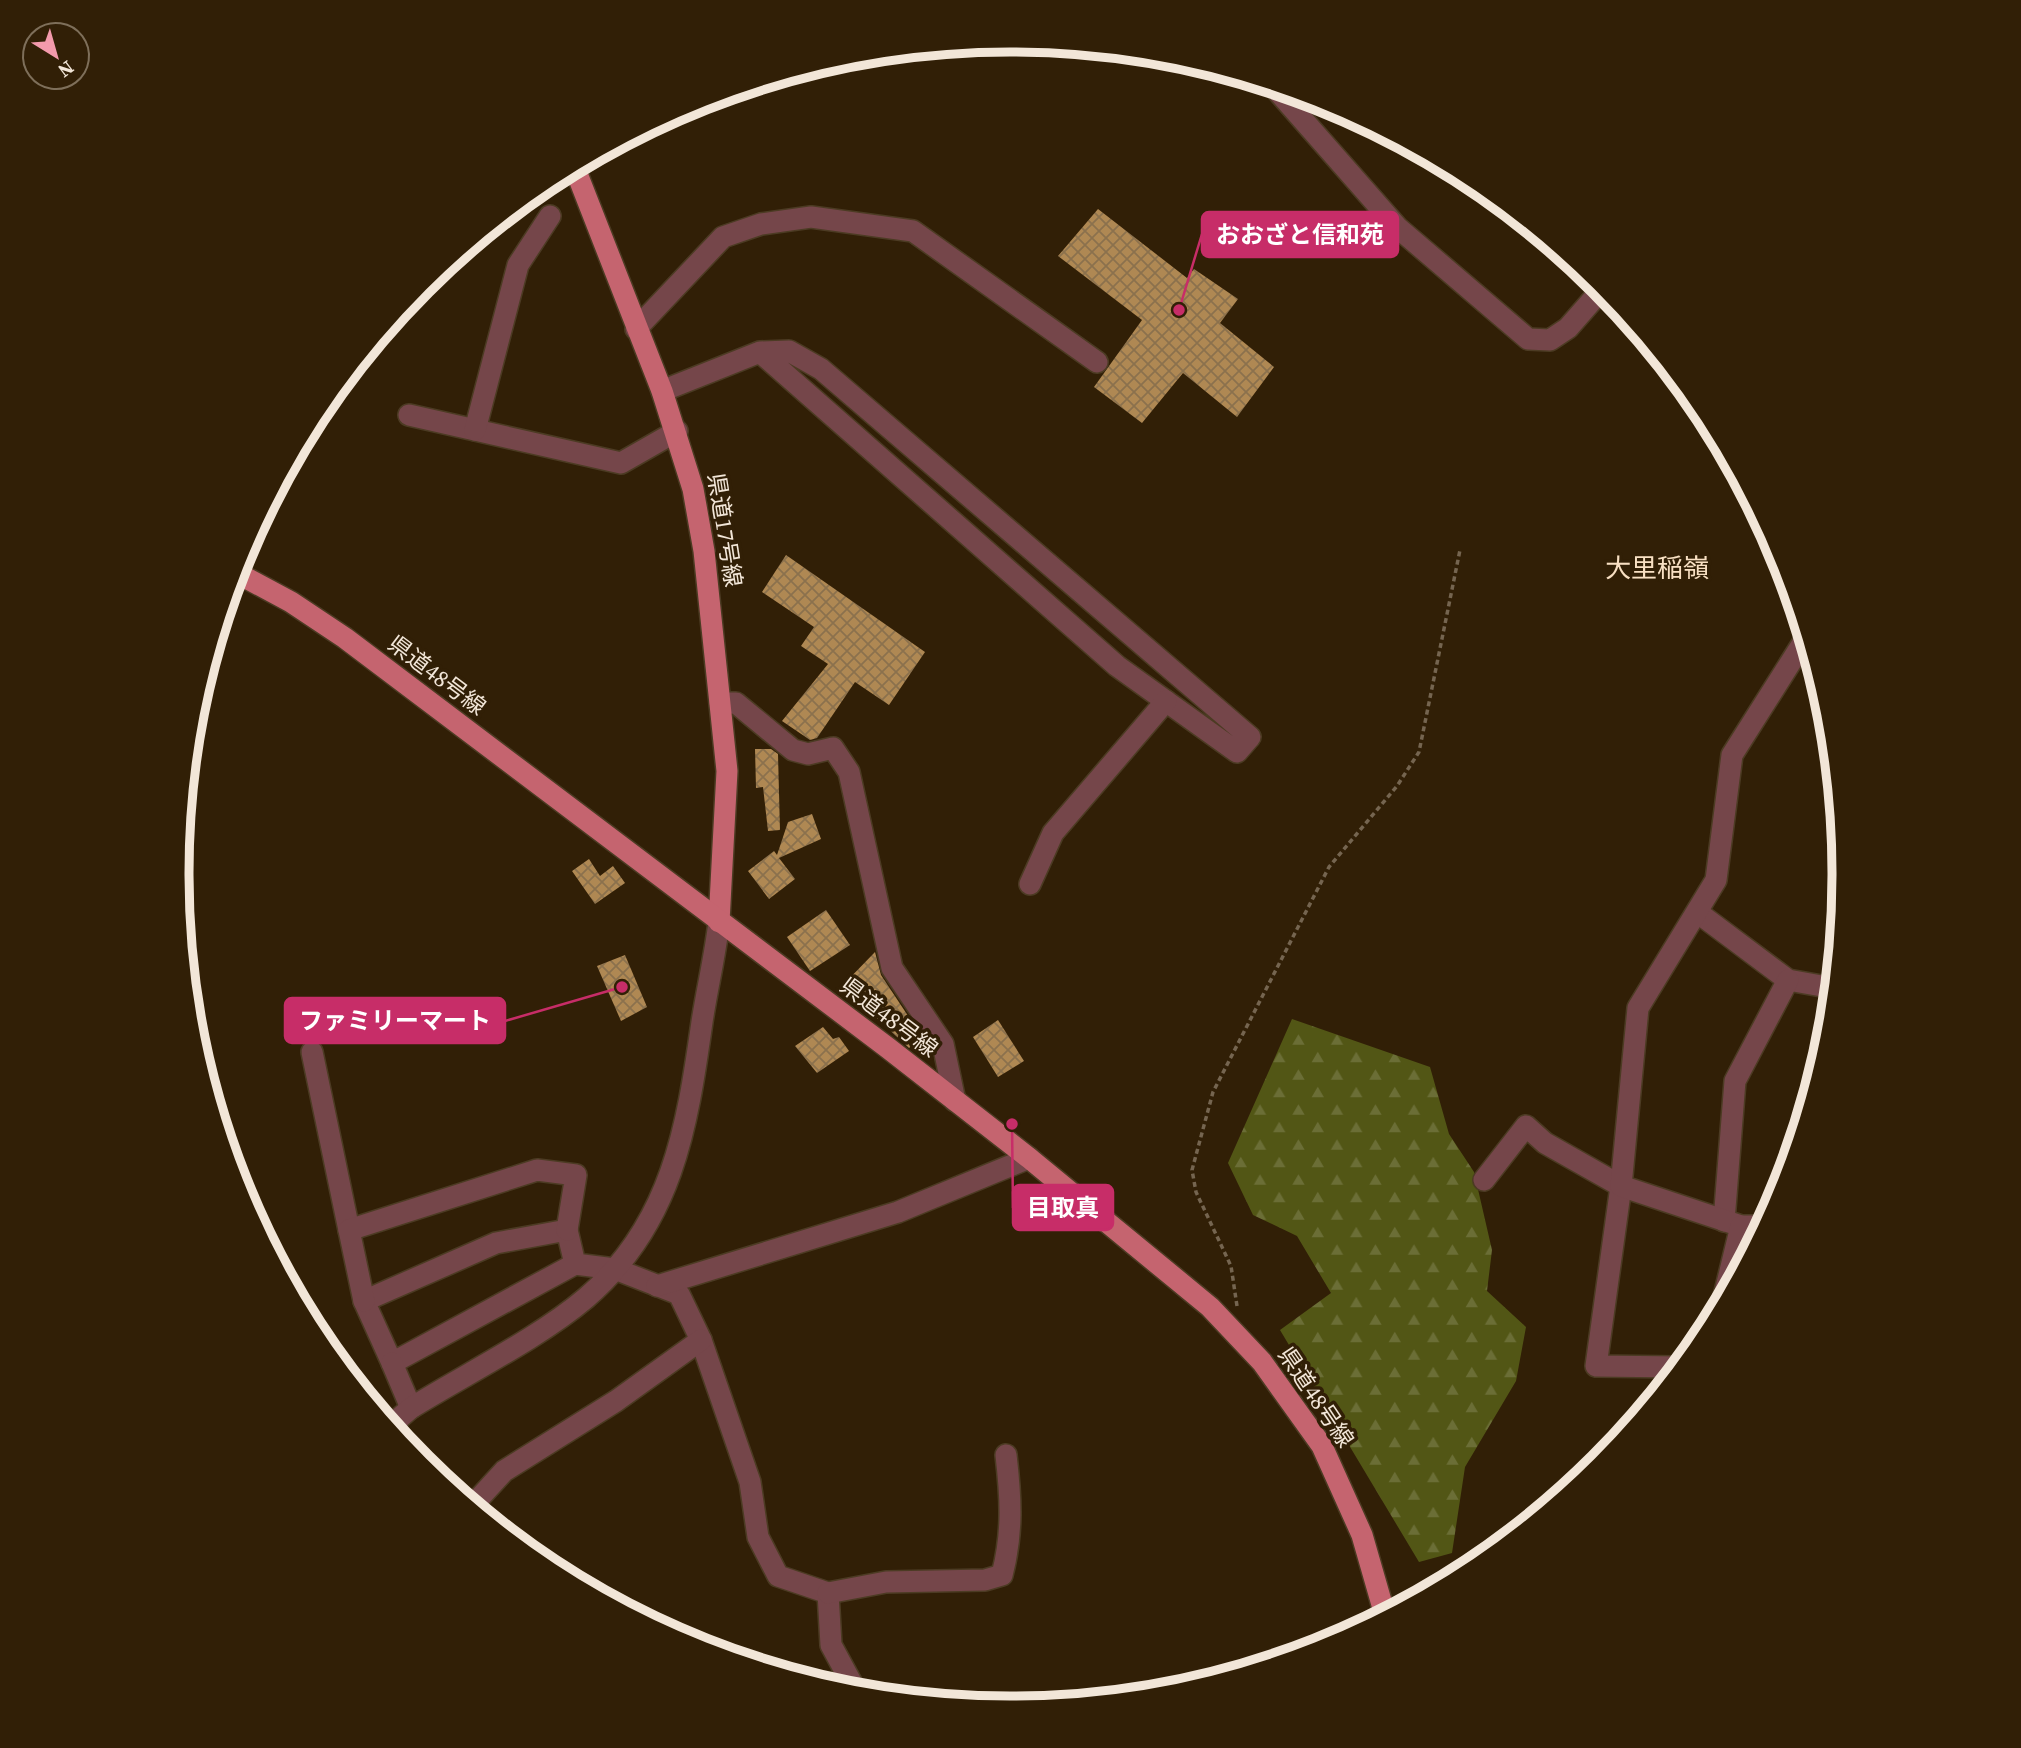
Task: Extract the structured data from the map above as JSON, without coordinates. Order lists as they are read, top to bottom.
{
  "streets": {
    "main road": ["県道17号線", "県道48号線"]
  },
  "crossings": [
    ["県道17号線", "県道48号線"]
  ],
  "districts": ["大里稲嶺"],
  "places": ["おおざと信和苑", "ファミリーマート", "目取真"],
  "north": "bottom right"
}
